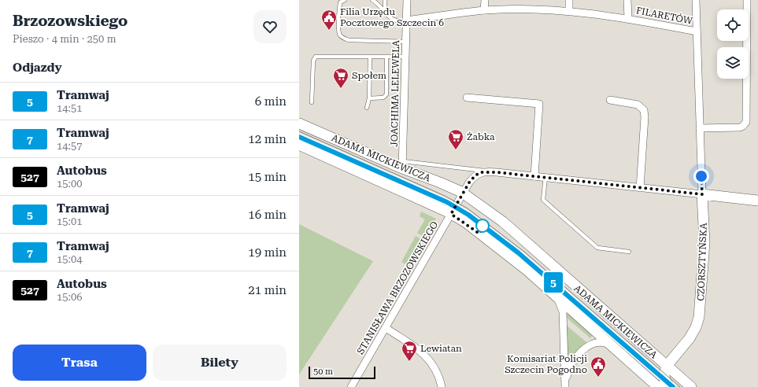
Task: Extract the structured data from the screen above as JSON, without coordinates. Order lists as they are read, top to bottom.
{
  "streets": {
    "street": [
      "FILARETÓW",
      "JOACHIMA LELEWELA",
      "ADAMA MICKIEWICZA",
      "CZORSZTYŃSKA",
      "STANISŁAWA BRZOZOWSKIEGO"
    ]
  },
  "crossings": [
    ["FILARETÓW", "JOACHIMA LELEWELA"],
    ["FILARETÓW", "CZORSZTYŃSKA"],
    ["JOACHIMA LELEWELA", "ADAMA MICKIEWICZA"],
    ["ADAMA MICKIEWICZA", "CZORSZTYŃSKA"],
    ["ADAMA MICKIEWICZA", "STANISŁAWA BRZOZOWSKIEGO"]
  ],
  "places": {
    "public building": ["Filia Urzędu Pocztowego Szczecin 6", "Komisariat Policji Szczecin Pogodno"],
    "supermarket": ["Społem", "Żabka", "Lewiatan"]
  },
  "lines": ["tram line 5"],
  "scale_bar": "50 m",
  "page": {
    "heading": [
      ["Brzozowskiego", "Pieszo · 4 min · 250 m"],
      "Odjazdy"
    ],
    "on_map": "5",
    "list": [
      {
        "mark": "5",
        "name": "Tramwaj",
        "note": "14:51",
        "value": "6 min"
      },
      {
        "mark": "7",
        "name": "Tramwaj",
        "note": "14:57",
        "value": "12 min"
      },
      {
        "mark": "527",
        "name": "Autobus",
        "note": "15:00",
        "value": "15 min"
      },
      {
        "mark": "5",
        "name": "Tramwaj",
        "note": "15:01",
        "value": "16 min"
      },
      {
        "mark": "7",
        "name": "Tramwaj",
        "note": "15:04",
        "value": "19 min"
      },
      {
        "mark": "527",
        "name": "Autobus",
        "note": "15:06",
        "value": "21 min"
      }
    ],
    "buttons": ["Trasa", "Bilety"],
    "scale": "50 m"
  }
}
